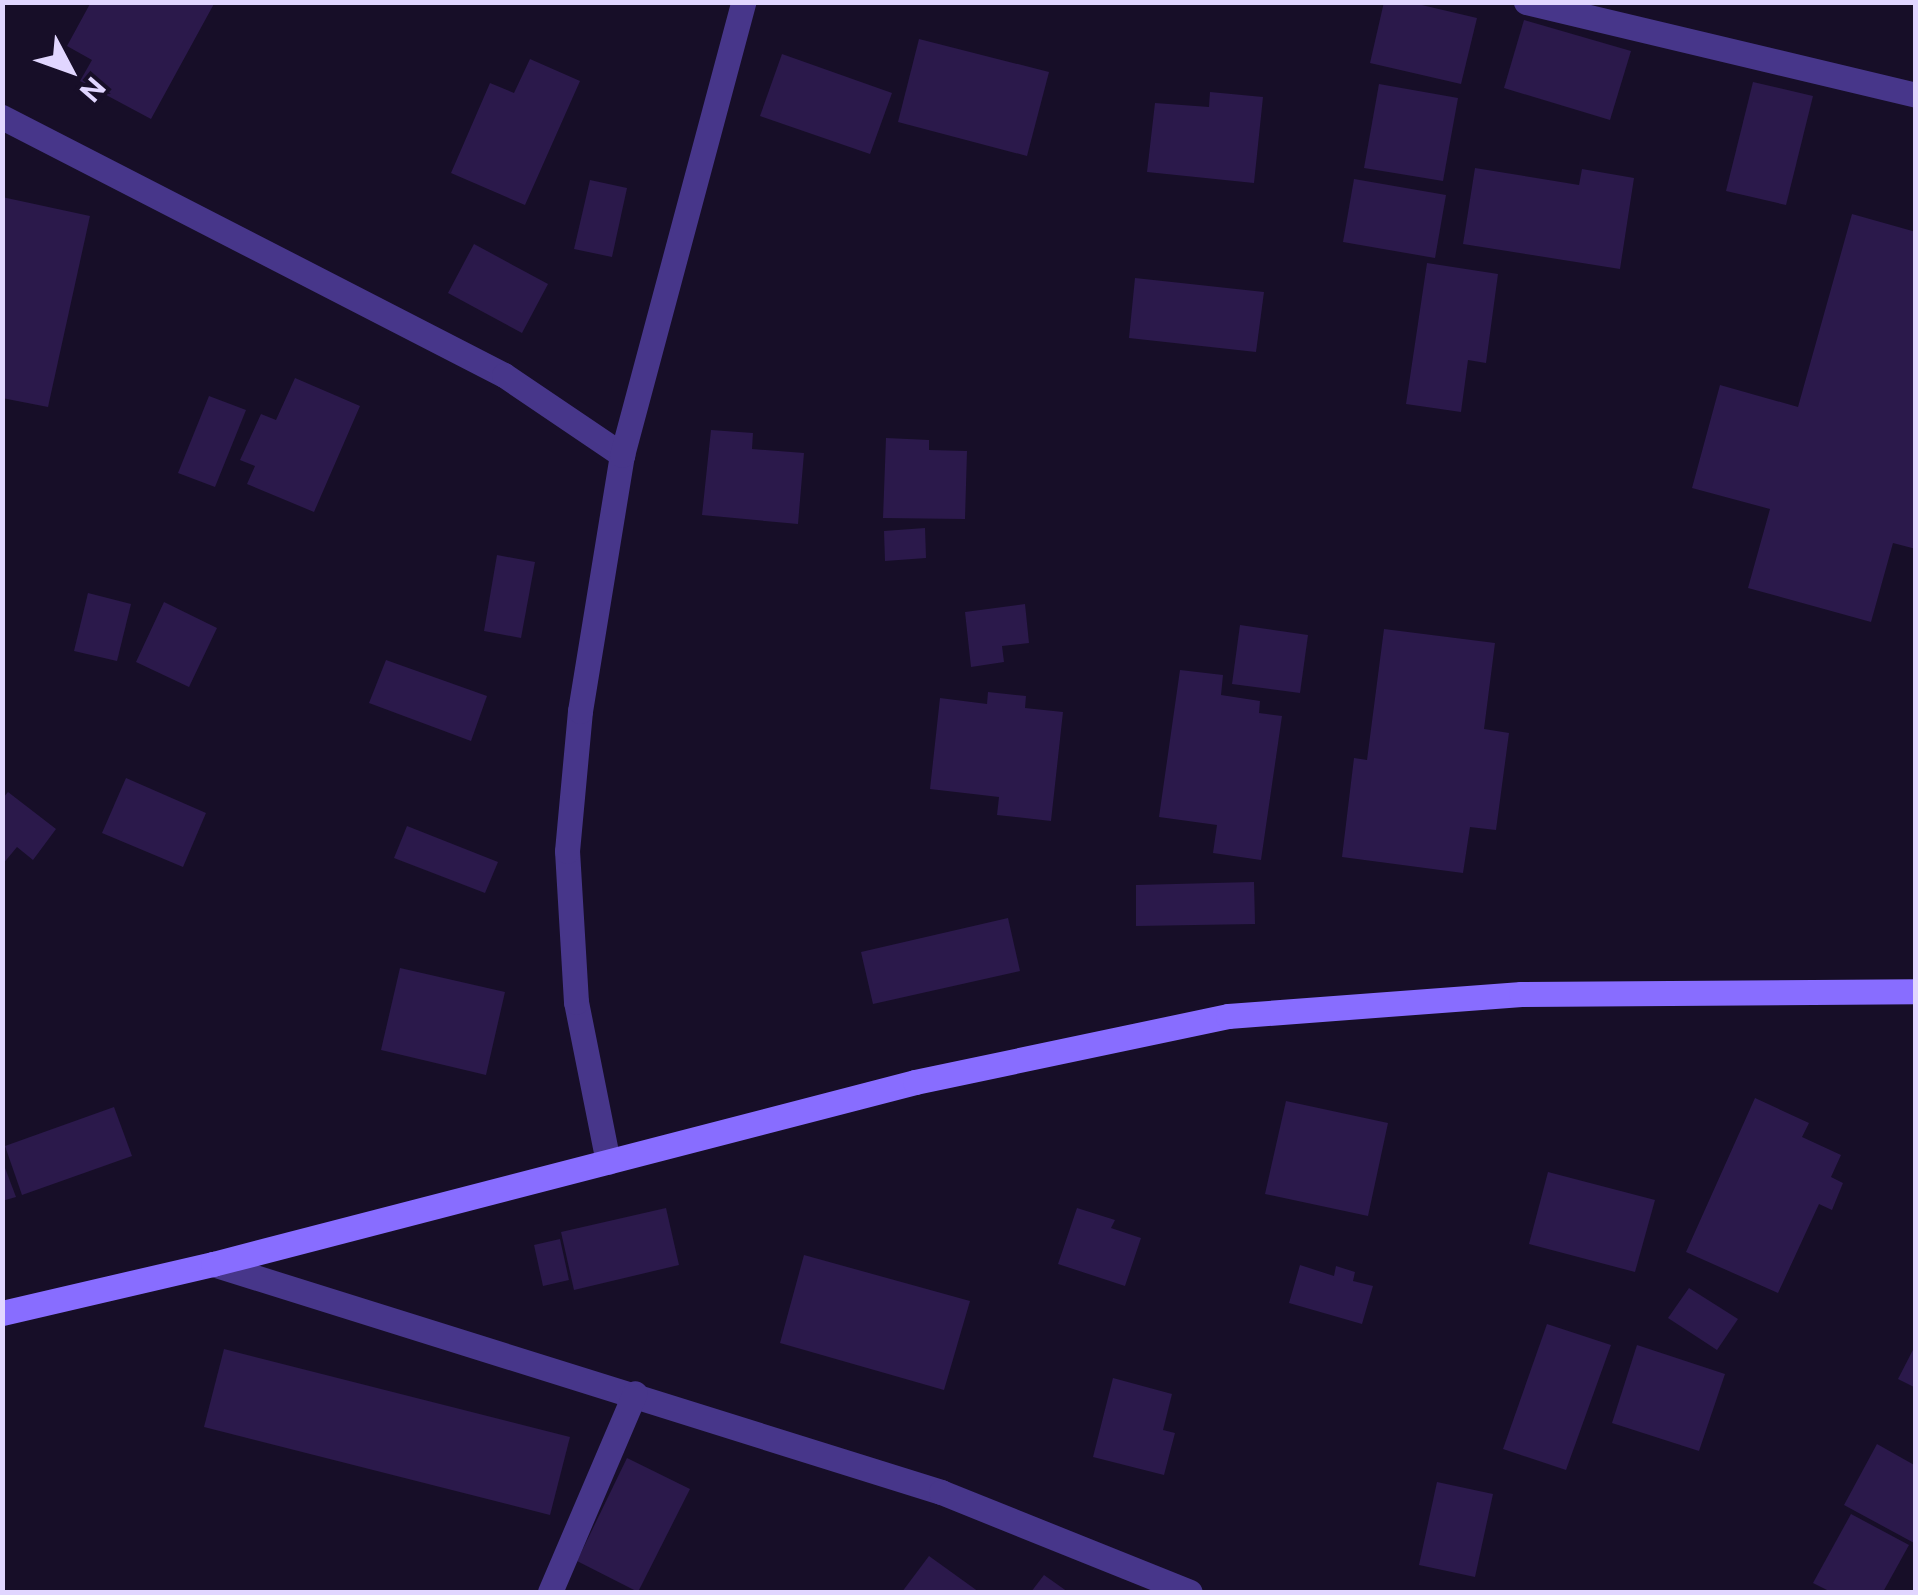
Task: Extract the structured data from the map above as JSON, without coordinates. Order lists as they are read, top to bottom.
{
  "north": "bottom right"
}
